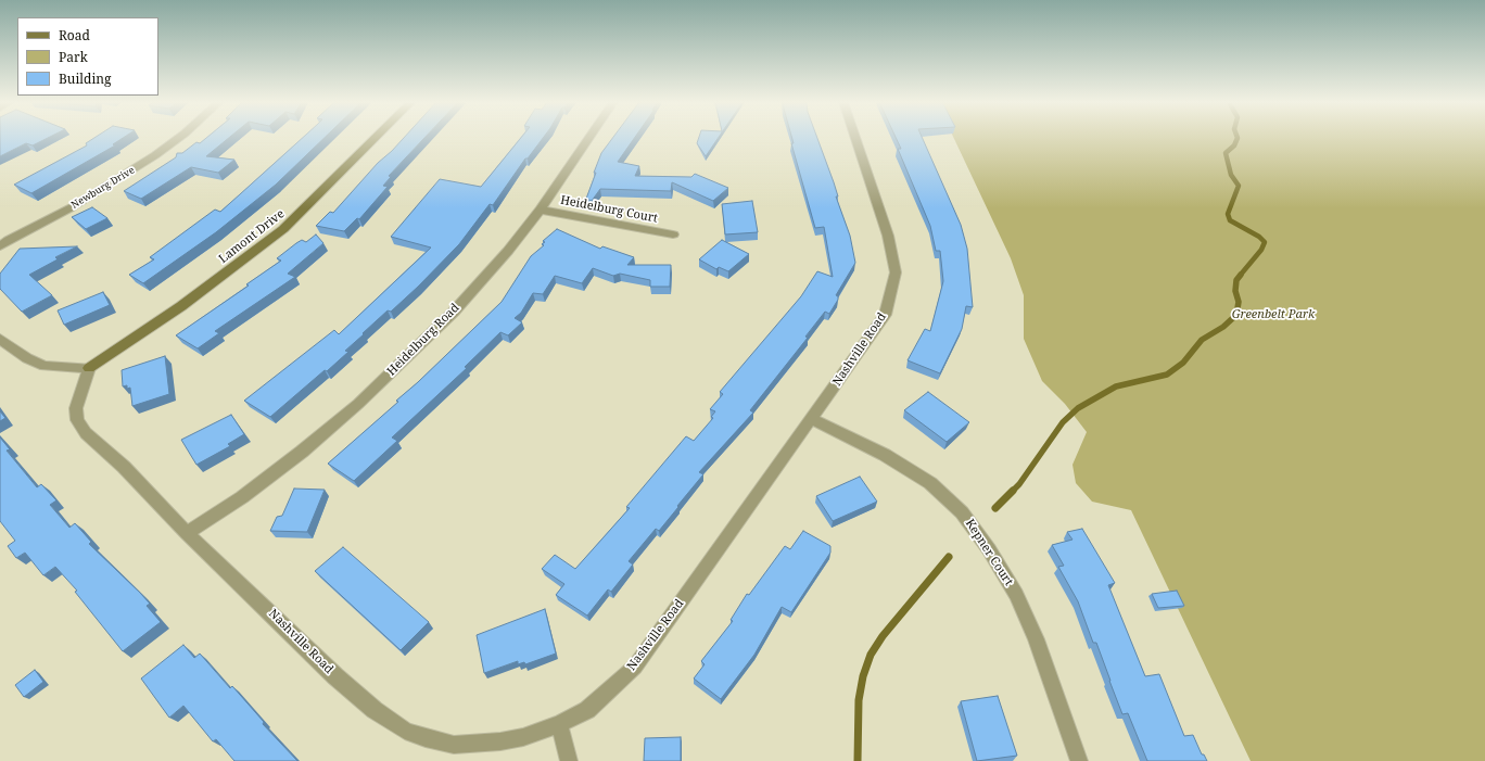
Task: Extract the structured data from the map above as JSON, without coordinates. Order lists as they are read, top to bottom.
{
  "streets": {
    "street": [
      "Newburg Drive",
      "Heidelburg Court",
      "Lamont Drive",
      "Heidelburg Road",
      "Nashville Road",
      "Kepner Court"
    ]
  },
  "crossings": [
    ["Heidelburg Court", "Heidelburg Road"],
    ["Lamont Drive", "Nashville Road"],
    ["Heidelburg Road", "Nashville Road"],
    ["Nashville Road", "Kepner Court"]
  ],
  "parks": ["Greenbelt Park"],
  "legend": ["Road", "Park", "Building"]
}
